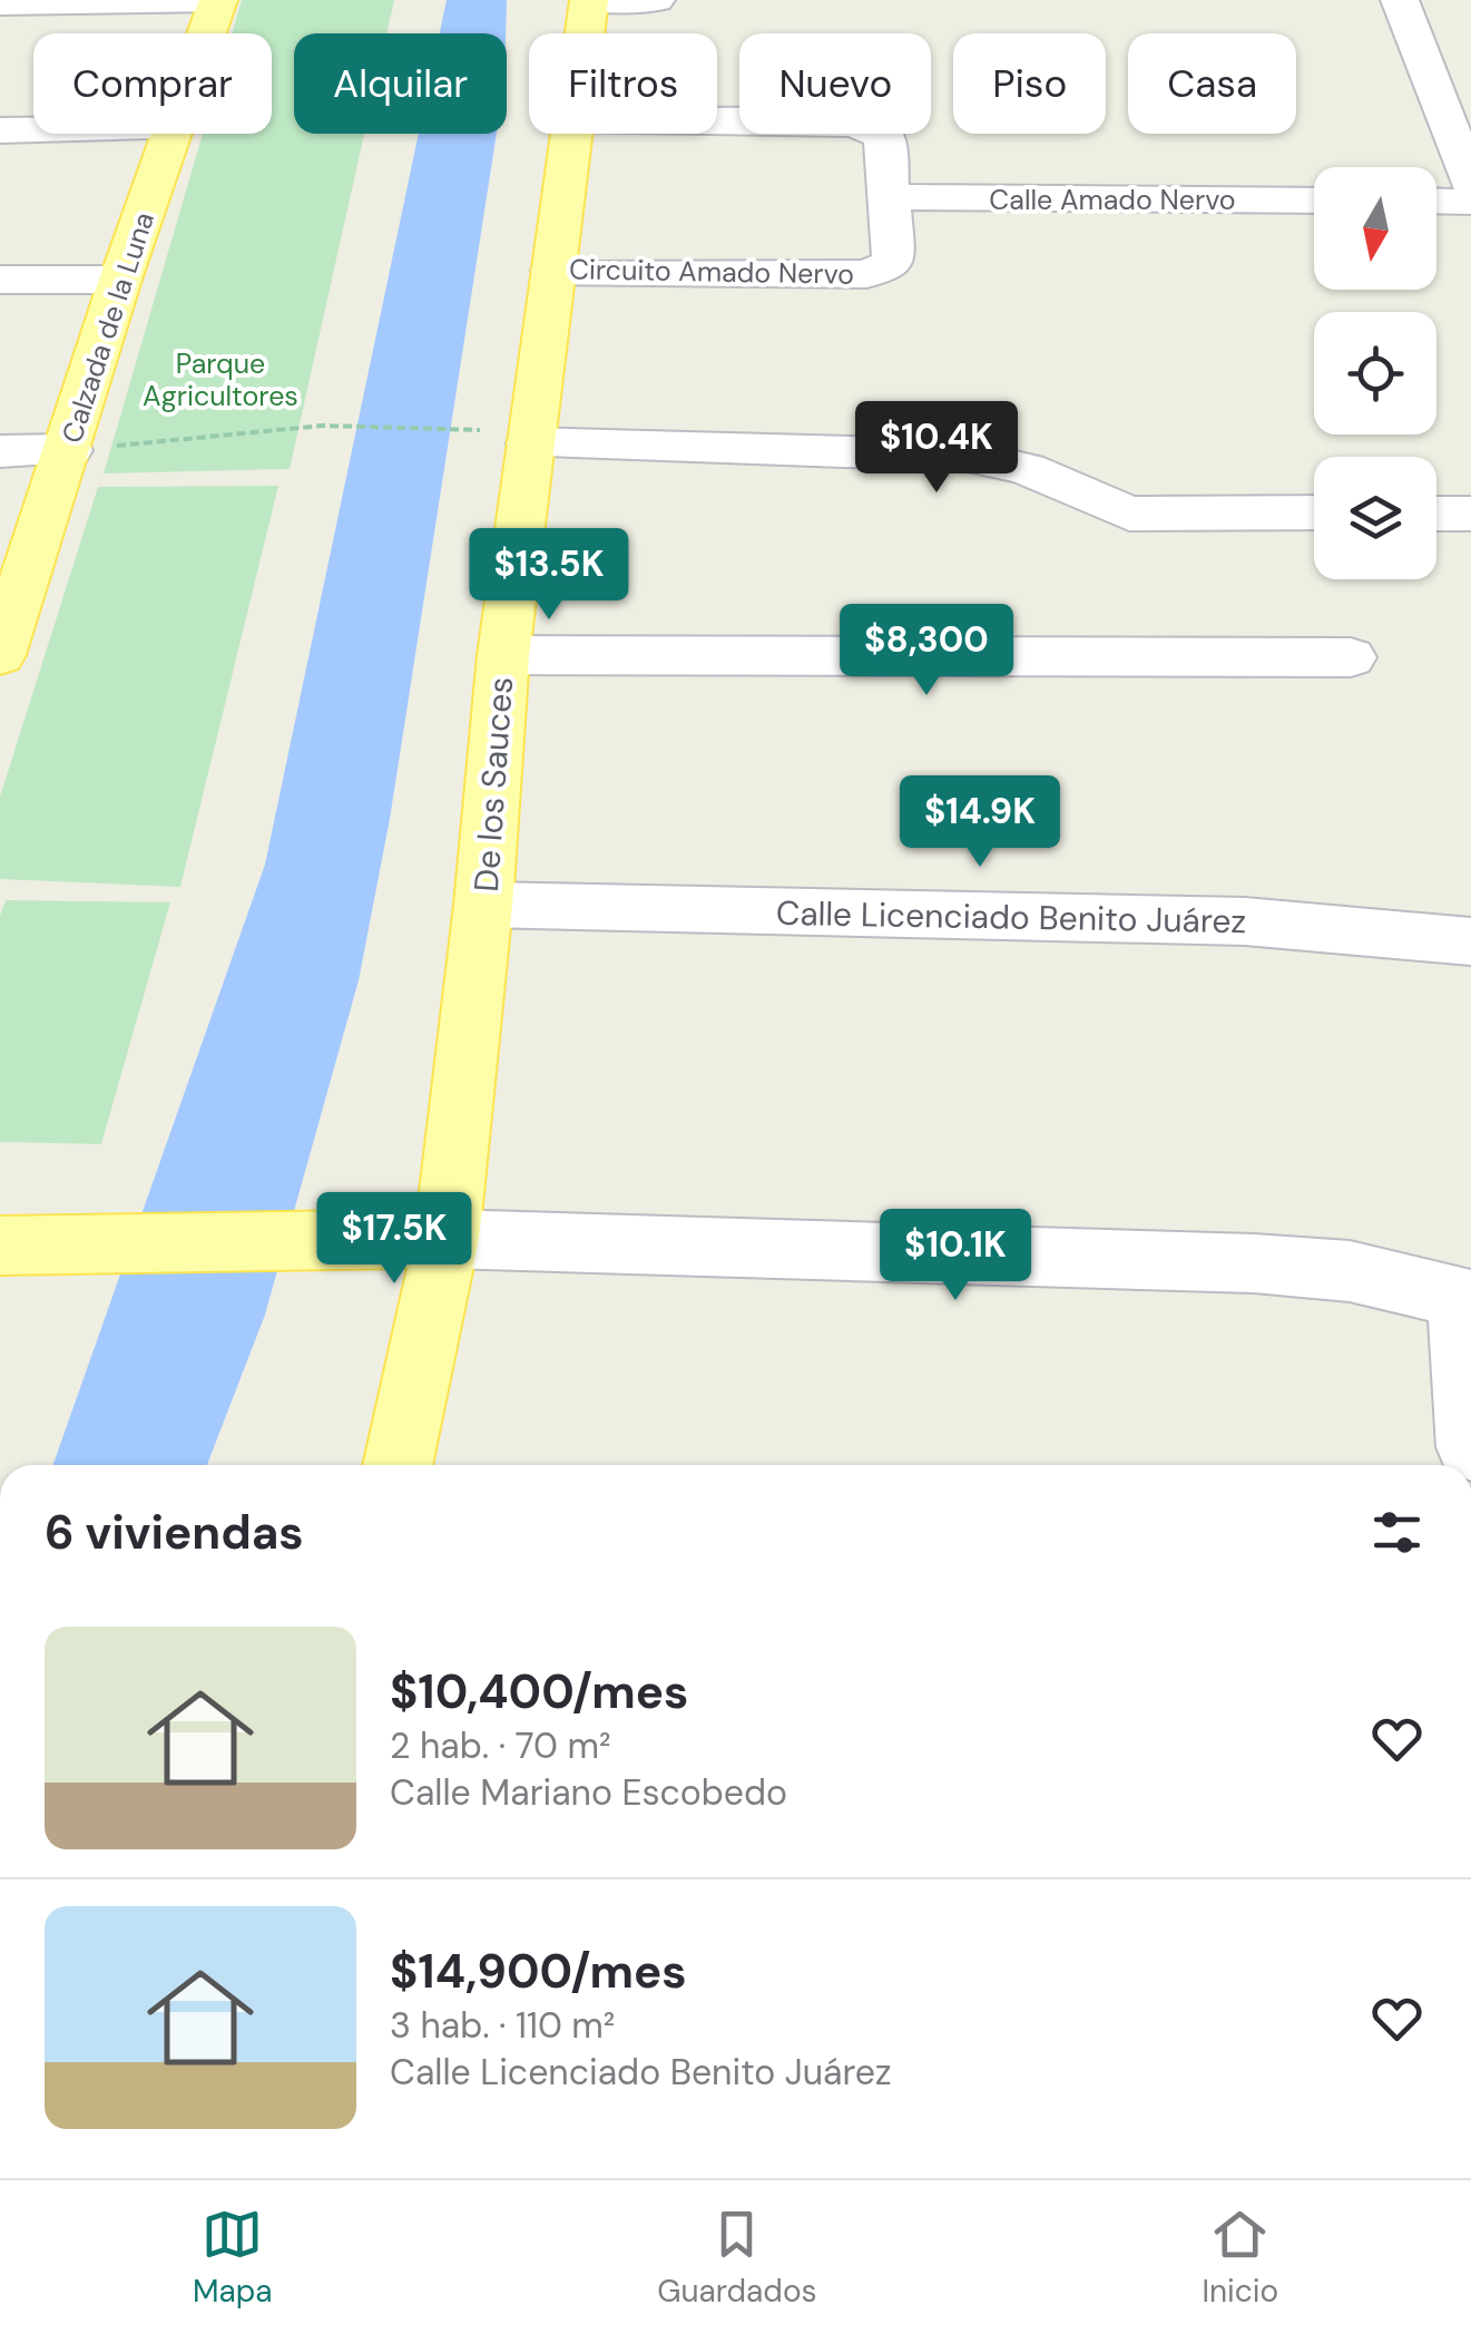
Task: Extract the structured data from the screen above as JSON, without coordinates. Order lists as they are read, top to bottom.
{
  "streets": {
    "main road": ["Calzada de la Luna", "De los Sauces"],
    "street": ["Calle Amado Nervo", "Circuito Amado Nervo", "Calle Licenciado Benito Juárez"]
  },
  "crossings": [
    ["Calle Amado Nervo", "Circuito Amado Nervo"],
    ["Circuito Amado Nervo", "De los Sauces"],
    ["De los Sauces", "Calle Licenciado Benito Juárez"]
  ],
  "parks": ["Parque Agricultores"],
  "north": "bottom",
  "page": {
    "chip": [
      "Comprar",
      "Alquilar",
      "Filtros",
      "Nuevo",
      "Piso",
      "Casa"
    ],
    "price": [
      "$10.4K",
      "$13.5K",
      "$8,300",
      "$14.9K",
      "$17.5K",
      "$10.1K"
    ],
    "heading": "6 viviendas",
    "list": [
      {
        "name": "$10,400/mes",
        "note": "2 hab. · 70 m² · Calle Mariano Escobedo"
      },
      {
        "name": "$14,900/mes",
        "note": "3 hab. · 110 m² · Calle Licenciado Benito Juárez"
      }
    ],
    "tabs": ["Mapa", "Guardados", "Inicio"]
  }
}
